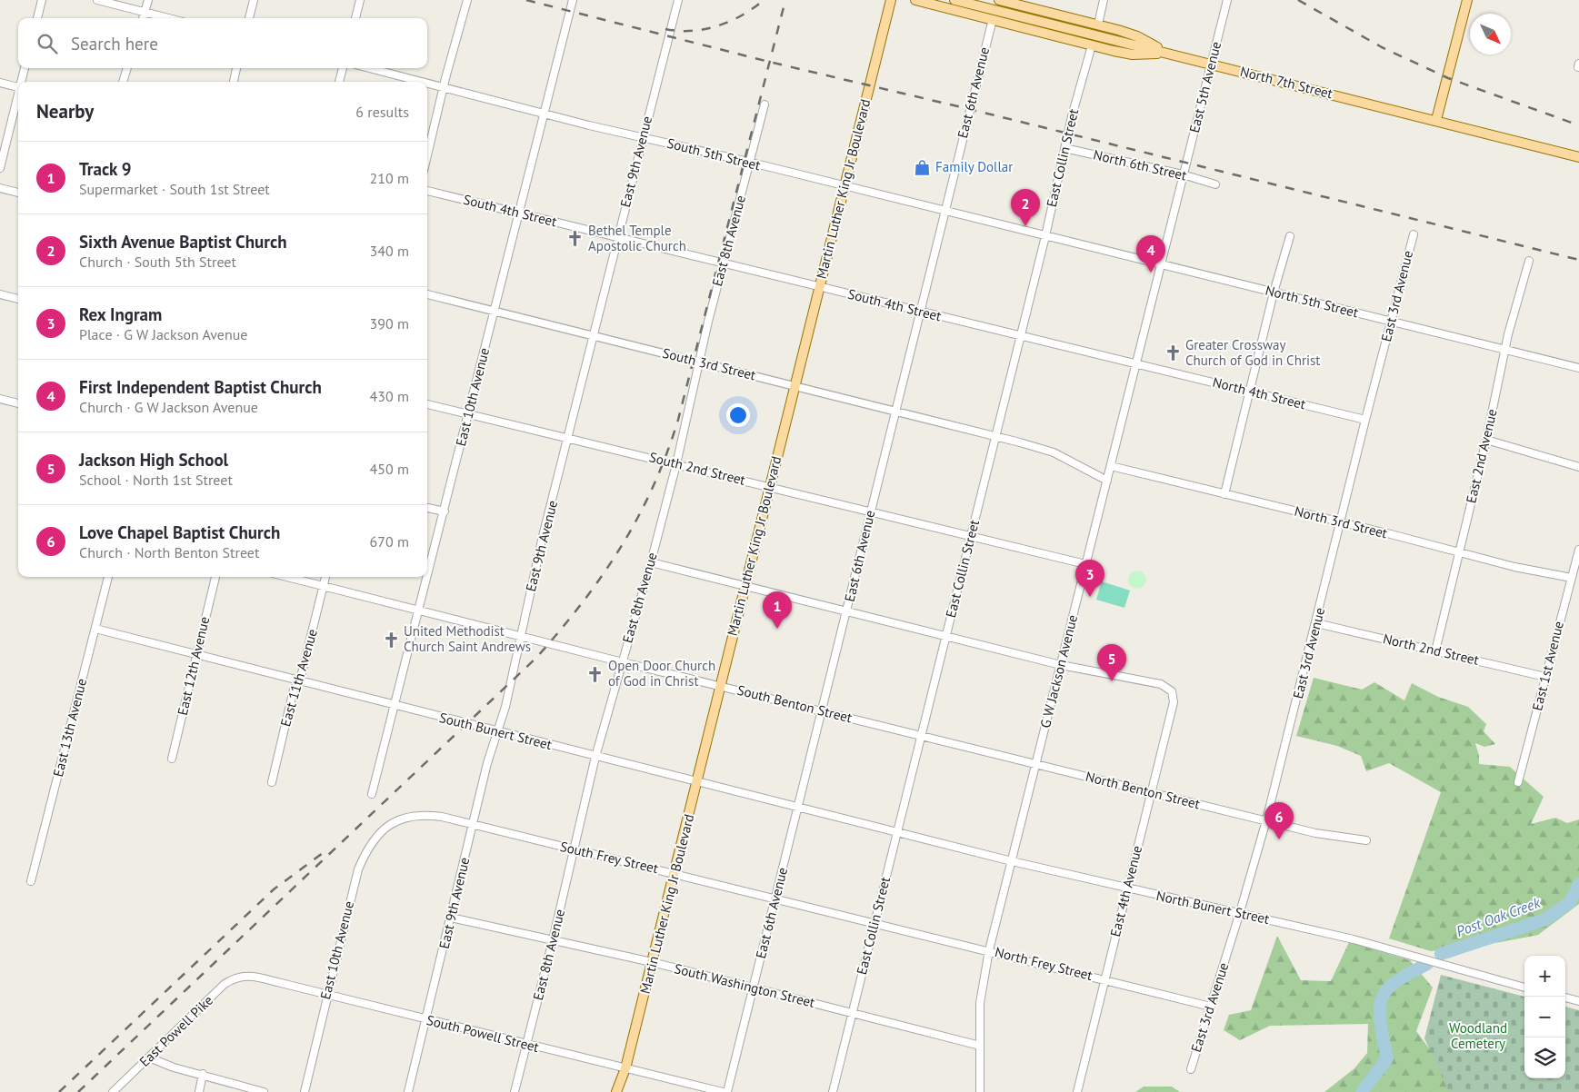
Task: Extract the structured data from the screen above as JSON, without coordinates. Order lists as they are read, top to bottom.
{
  "streets": {
    "main road": ["North 7th Street", "Martin Luther King Jr Boulevard"],
    "street": [
      "East 5th Avenue",
      "East 6th Avenue",
      "South 5th Street",
      "East Collin Street",
      "East 9th Avenue",
      "North 6th Street",
      "South 4th Street",
      "East 8th Avenue",
      "East 3rd Avenue",
      "North 5th Street",
      "South 3rd Street",
      "North 4th Street",
      "East 10th Avenue",
      "East 2nd Avenue",
      "South 2nd Street",
      "North 3rd Street",
      "North 2nd Street",
      "East 12th Avenue",
      "East 1st Avenue",
      "G W Jackson Avenue",
      "East 11th Avenue",
      "South Benton Street",
      "East 13th Avenue",
      "South Bunert Street",
      "North Benton Street",
      "South Frey Street",
      "East 4th Avenue",
      "North Bunert Street",
      "North Frey Street",
      "South Washington Street",
      "East Powell Pike",
      "South Powell Street"
    ]
  },
  "crossings": [
    ["North 7th Street", "East 5th Avenue"],
    ["North 7th Street", "East 6th Avenue"],
    ["East 5th Avenue", "North 6th Street"],
    ["East 5th Avenue", "G W Jackson Avenue"],
    ["East 6th Avenue", "South 5th Street"],
    ["East 6th Avenue", "South 4th Street"],
    ["East 6th Avenue", "South 3rd Street"],
    ["East 6th Avenue", "South 2nd Street"],
    ["East 6th Avenue", "South Benton Street"],
    ["East 6th Avenue", "South Bunert Street"],
    ["East 6th Avenue", "South Frey Street"],
    ["East 6th Avenue", "South Washington Street"],
    ["South 5th Street", "East Collin Street"],
    ["South 5th Street", "East 9th Avenue"],
    ["South 5th Street", "Martin Luther King Jr Boulevard"],
    ["South 5th Street", "East 8th Avenue"],
    ["South 5th Street", "North 5th Street"],
    ["South 5th Street", "East 10th Avenue"],
    ["East Collin Street", "North 6th Street"],
    ["East Collin Street", "South 4th Street"],
    ["East Collin Street", "North 5th Street"],
    ["East Collin Street", "South 3rd Street"],
    ["East Collin Street", "North 4th Street"],
    ["East Collin Street", "South 2nd Street"],
    ["East Collin Street", "South Benton Street"],
    ["East Collin Street", "South Bunert Street"],
    ["East Collin Street", "North Benton Street"],
    ["East Collin Street", "South Frey Street"],
    ["East Collin Street", "North Bunert Street"],
    ["East Collin Street", "North Frey Street"],
    ["East Collin Street", "South Washington Street"],
    ["East 9th Avenue", "South 4th Street"],
    ["East 9th Avenue", "South 3rd Street"],
    ["East 9th Avenue", "South 2nd Street"],
    ["East 9th Avenue", "South Benton Street"],
    ["East 9th Avenue", "South Bunert Street"],
    ["East 9th Avenue", "South Frey Street"],
    ["East 9th Avenue", "South Washington Street"],
    ["East 9th Avenue", "South Powell Street"],
    ["North 6th Street", "G W Jackson Avenue"],
    ["Martin Luther King Jr Boulevard", "South 4th Street"],
    ["Martin Luther King Jr Boulevard", "South 3rd Street"],
    ["Martin Luther King Jr Boulevard", "South 2nd Street"],
    ["Martin Luther King Jr Boulevard", "South Benton Street"],
    ["Martin Luther King Jr Boulevard", "South Bunert Street"],
    ["Martin Luther King Jr Boulevard", "South Frey Street"],
    ["Martin Luther King Jr Boulevard", "South Washington Street"],
    ["Martin Luther King Jr Boulevard", "South Powell Street"],
    ["South 4th Street", "East 8th Avenue"],
    ["South 4th Street", "North 4th Street"],
    ["South 4th Street", "East 10th Avenue"],
    ["East 8th Avenue", "South 3rd Street"],
    ["East 8th Avenue", "South 2nd Street"],
    ["East 8th Avenue", "South Benton Street"],
    ["East 8th Avenue", "South Bunert Street"],
    ["East 8th Avenue", "South Frey Street"],
    ["East 8th Avenue", "South Washington Street"],
    ["East 8th Avenue", "South Powell Street"],
    ["East 3rd Avenue", "North 5th Street"],
    ["East 3rd Avenue", "North 4th Street"],
    ["East 3rd Avenue", "North 3rd Street"],
    ["East 3rd Avenue", "North 2nd Street"],
    ["East 3rd Avenue", "North Benton Street"],
    ["East 3rd Avenue", "North Bunert Street"],
    ["East 3rd Avenue", "North Frey Street"],
    ["North 5th Street", "East 2nd Avenue"],
    ["North 5th Street", "G W Jackson Avenue"],
    ["South 3rd Street", "East 10th Avenue"],
    ["North 4th Street", "G W Jackson Avenue"],
    ["East 10th Avenue", "South 2nd Street"],
    ["East 10th Avenue", "South Benton Street"],
    ["East 10th Avenue", "South Bunert Street"],
    ["East 10th Avenue", "South Frey Street"],
    ["East 10th Avenue", "South Powell Street"],
    ["East 2nd Avenue", "North 3rd Street"],
    ["East 2nd Avenue", "North 2nd Street"],
    ["North 3rd Street", "East 1st Avenue"],
    ["North 3rd Street", "G W Jackson Avenue"],
    ["North 2nd Street", "East 1st Avenue"],
    ["East 12th Avenue", "South Bunert Street"],
    ["G W Jackson Avenue", "North Benton Street"],
    ["G W Jackson Avenue", "East 4th Avenue"],
    ["G W Jackson Avenue", "North Bunert Street"],
    ["G W Jackson Avenue", "North Frey Street"],
    ["G W Jackson Avenue", "South Washington Street"],
    ["East 11th Avenue", "South Benton Street"],
    ["East 11th Avenue", "South Bunert Street"],
    ["South Benton Street", "North Benton Street"],
    ["East 13th Avenue", "South Bunert Street"],
    ["South Bunert Street", "North Bunert Street"],
    ["North Benton Street", "East 4th Avenue"],
    ["South Frey Street", "North Frey Street"],
    ["East 4th Avenue", "North Bunert Street"],
    ["East 4th Avenue", "North Frey Street"],
    ["East Powell Pike", "South Powell Street"]
  ],
  "water": ["Post Oak Creek"],
  "parks": ["Woodland Cemetery"],
  "places": {
    "shop": ["Family Dollar"],
    "church": [
      "Bethel Temple Apostolic Church",
      "Greater Crossway Church of God in Christ",
      "United Methodist Church Saint Andrews",
      "Open Door Church of God in Christ"
    ]
  },
  "north": "bottom right",
  "page": {
    "search": "Search here",
    "heading": ["Nearby", "6 results"],
    "list": [
      {
        "mark": "1",
        "name": "Track 9",
        "note": "Supermarket · South 1st Street",
        "value": "210 m"
      },
      {
        "mark": "2",
        "name": "Sixth Avenue Baptist Church",
        "note": "Church · South 5th Street",
        "value": "340 m"
      },
      {
        "mark": "3",
        "name": "Rex Ingram",
        "note": "Place · G W Jackson Avenue",
        "value": "390 m"
      },
      {
        "mark": "4",
        "name": "First Independent Baptist Church",
        "note": "Church · G W Jackson Avenue",
        "value": "430 m"
      },
      {
        "mark": "5",
        "name": "Jackson High School",
        "note": "School · North 1st Street",
        "value": "450 m"
      },
      {
        "mark": "6",
        "name": "Love Chapel Baptist Church",
        "note": "Church · North Benton Street",
        "value": "670 m"
      }
    ],
    "pins": [
      "2",
      "4",
      "3",
      "1",
      "5",
      "6"
    ],
    "map_buttons": ["+", "−"]
  }
}
